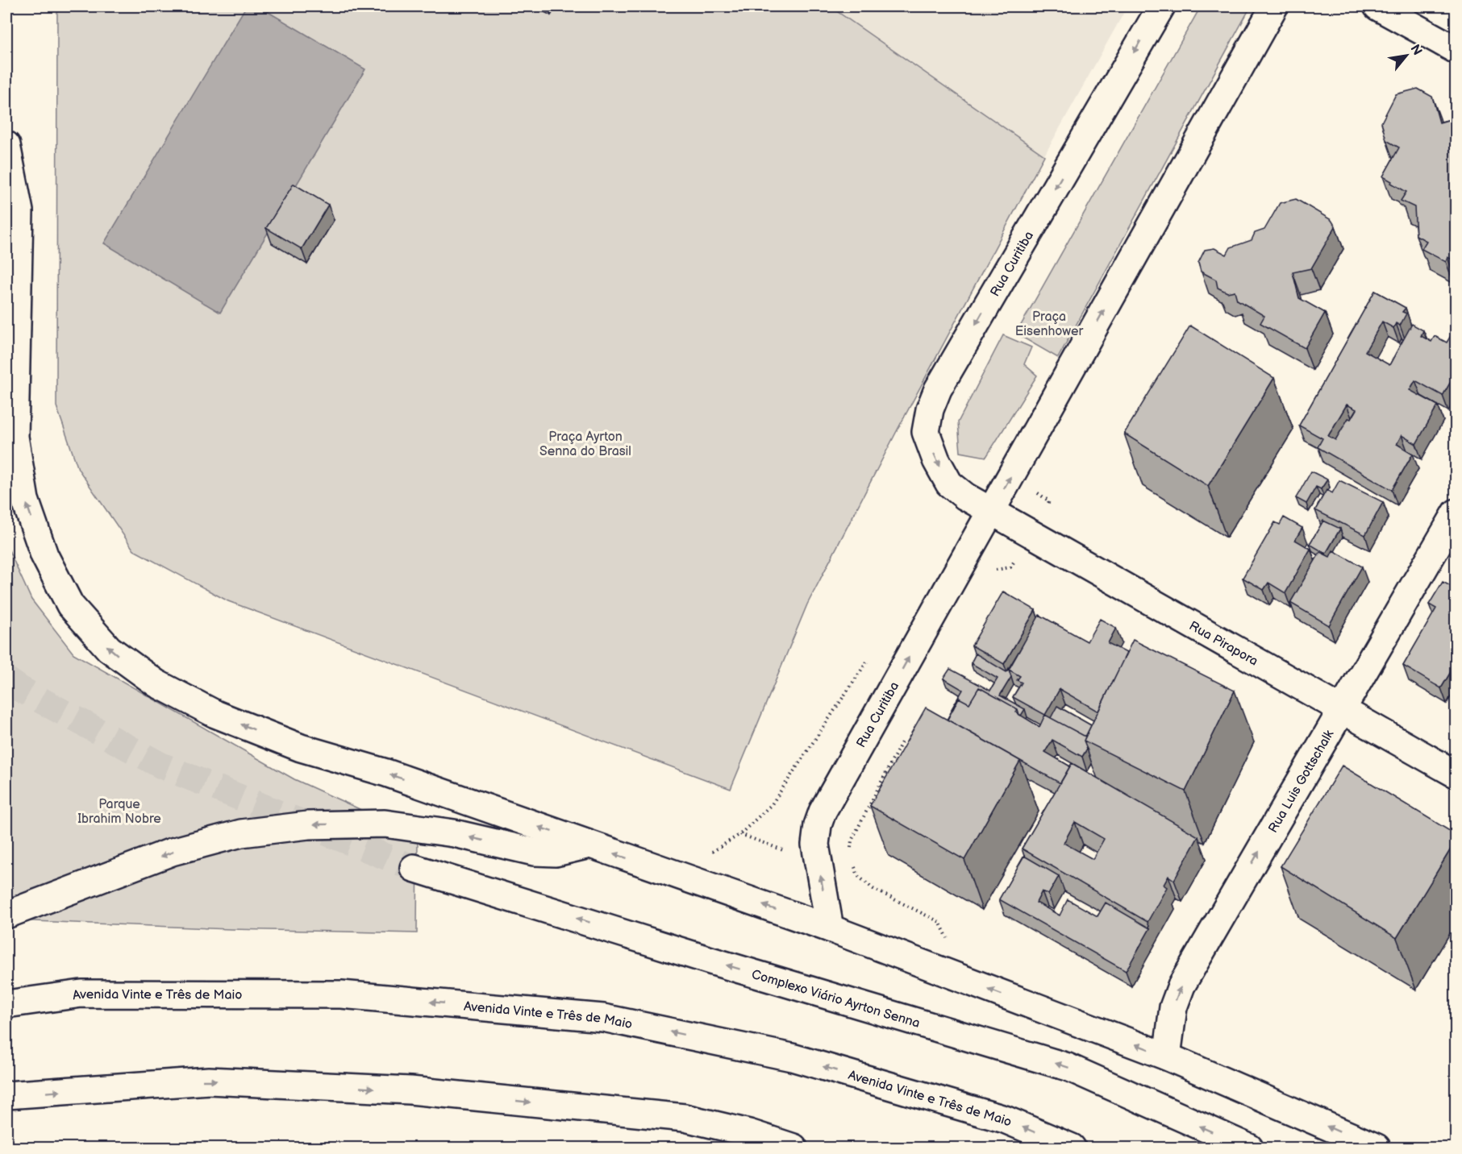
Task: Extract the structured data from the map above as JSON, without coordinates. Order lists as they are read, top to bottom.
{
  "streets": {
    "main road": [
      "Rua Curitiba",
      "Rua Pirapora",
      "Rua Luis Gottschalk",
      "Avenida Vinte e Três de Maio",
      "Complexo Viário Ayrton Senna"
    ]
  },
  "crossings": [
    ["Rua Curitiba", "Rua Pirapora"],
    ["Rua Pirapora", "Rua Luis Gottschalk"]
  ],
  "one_way": ["Rua Luis Gottschalk"],
  "parks": ["Praça Eisenhower", "Praça Ayrton Senna do Brasil", "Parque Ibrahim Nobre"],
  "north": "top right"
}
